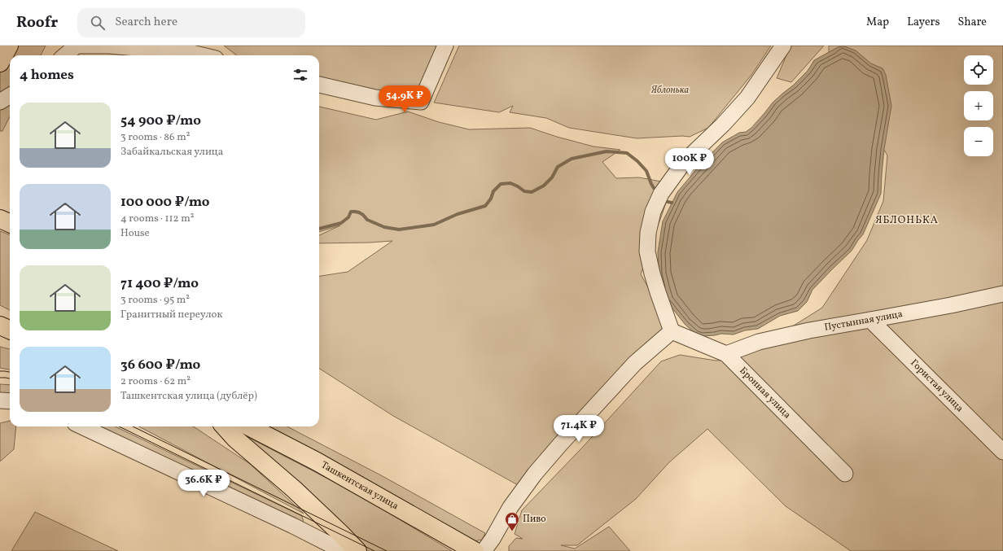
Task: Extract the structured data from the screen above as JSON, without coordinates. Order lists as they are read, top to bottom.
{
  "streets": {
    "main road": ["Ташкентская улица"],
    "street": ["Пустынная улица", "Гористая улица", "Бронная улица"]
  },
  "crossings": [
    ["Пустынная улица", "Гористая улица"],
    ["Пустынная улица", "Бронная улица"]
  ],
  "districts": ["ЯБЛОНЬКА"],
  "parks": ["Яблонька"],
  "places": {
    "shop": ["Пиво"]
  },
  "page": {
    "header": "Roofr",
    "search": "Search here",
    "nav": ["Map", "Layers", "Share"],
    "map_buttons": ["+", "−"],
    "heading": "4 homes",
    "price": [
      "54.9K ₽",
      "100K ₽",
      "71.4K ₽",
      "36.6K ₽"
    ],
    "list": [
      {
        "name": "54 900 ₽/mo",
        "note": "3 rooms · 86 m² · Забайкальская улица"
      },
      {
        "name": "100 000 ₽/mo",
        "note": "4 rooms · 112 m² · House"
      },
      {
        "name": "71 400 ₽/mo",
        "note": "3 rooms · 95 m² · Гранитный переулок"
      },
      {
        "name": "36 600 ₽/mo",
        "note": "2 rooms · 62 m² · Ташкентская улица (дублёр)"
      }
    ]
  }
}
